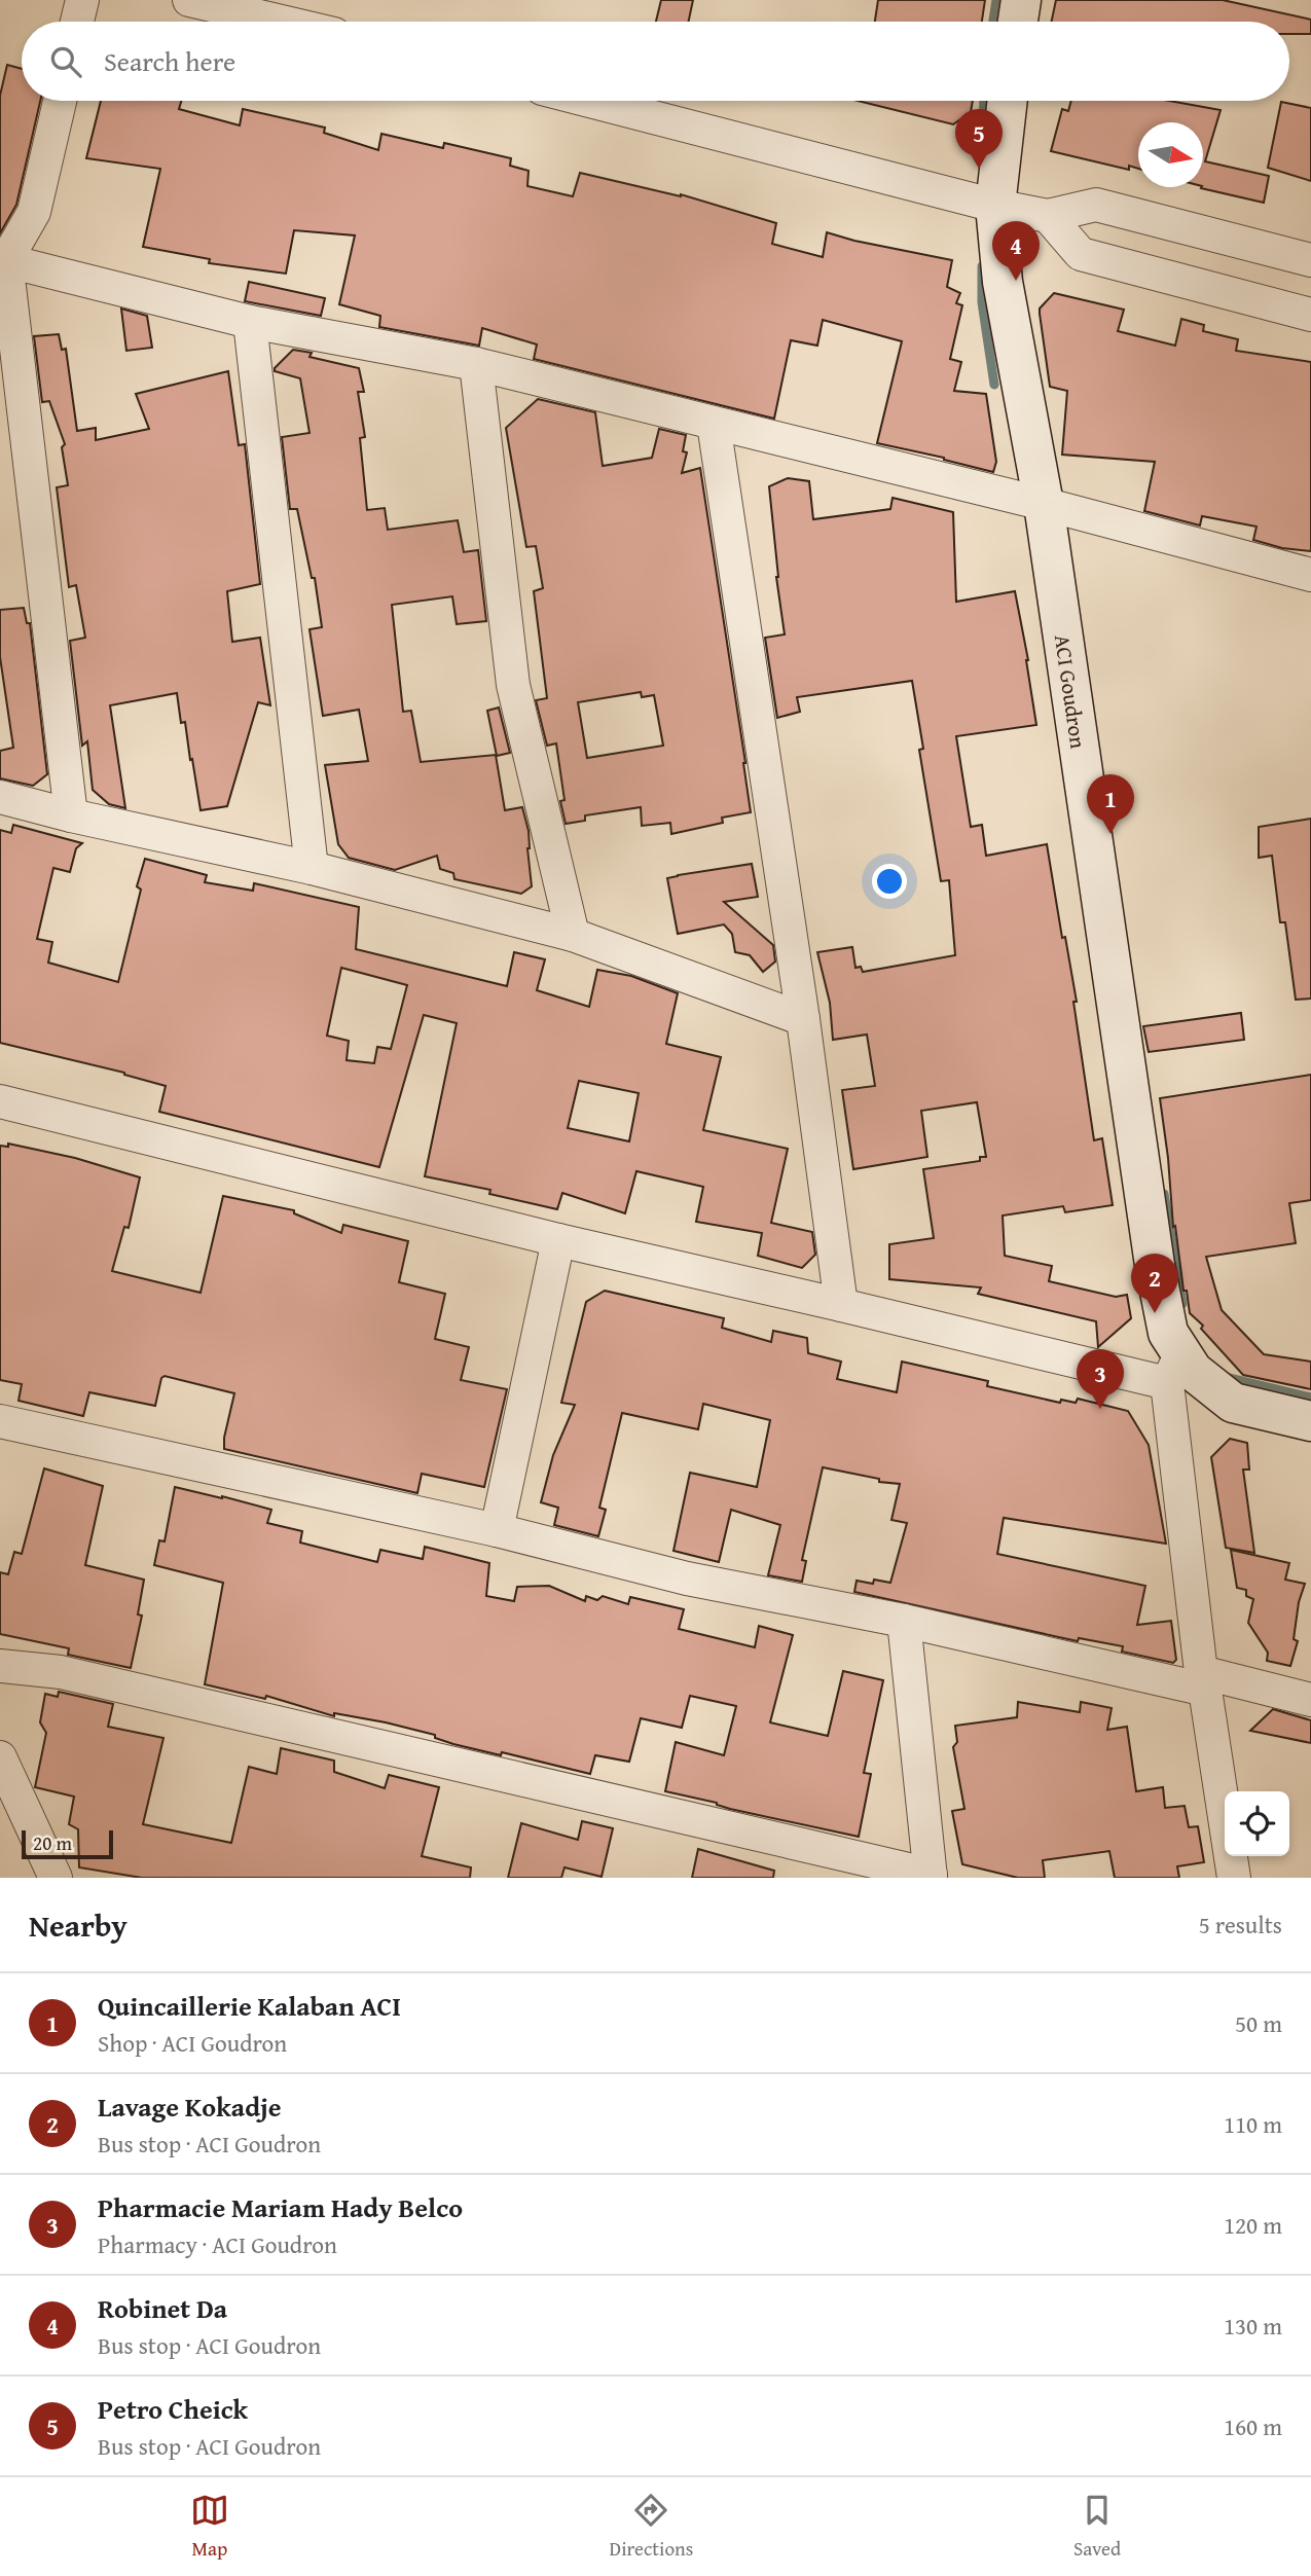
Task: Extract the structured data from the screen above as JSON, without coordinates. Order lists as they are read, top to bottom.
{
  "streets": {
    "street": ["ACI Goudron"]
  },
  "scale_bar": "20 m",
  "north": "right",
  "page": {
    "search": "Search here",
    "pins": [
      "5",
      "4",
      "1",
      "2",
      "3"
    ],
    "scale": "20 m",
    "heading": ["Nearby", "5 results"],
    "list": [
      {
        "mark": "1",
        "name": "Quincaillerie Kalaban ACI",
        "note": "Shop · ACI Goudron",
        "value": "50 m"
      },
      {
        "mark": "2",
        "name": "Lavage Kokadje",
        "note": "Bus stop · ACI Goudron",
        "value": "110 m"
      },
      {
        "mark": "3",
        "name": "Pharmacie Mariam Hady Belco",
        "note": "Pharmacy · ACI Goudron",
        "value": "120 m"
      },
      {
        "mark": "4",
        "name": "Robinet Da",
        "note": "Bus stop · ACI Goudron",
        "value": "130 m"
      },
      {
        "mark": "5",
        "name": "Petro Cheick",
        "note": "Bus stop · ACI Goudron",
        "value": "160 m"
      }
    ],
    "nav": ["Map", "Directions", "Saved"]
  }
}
